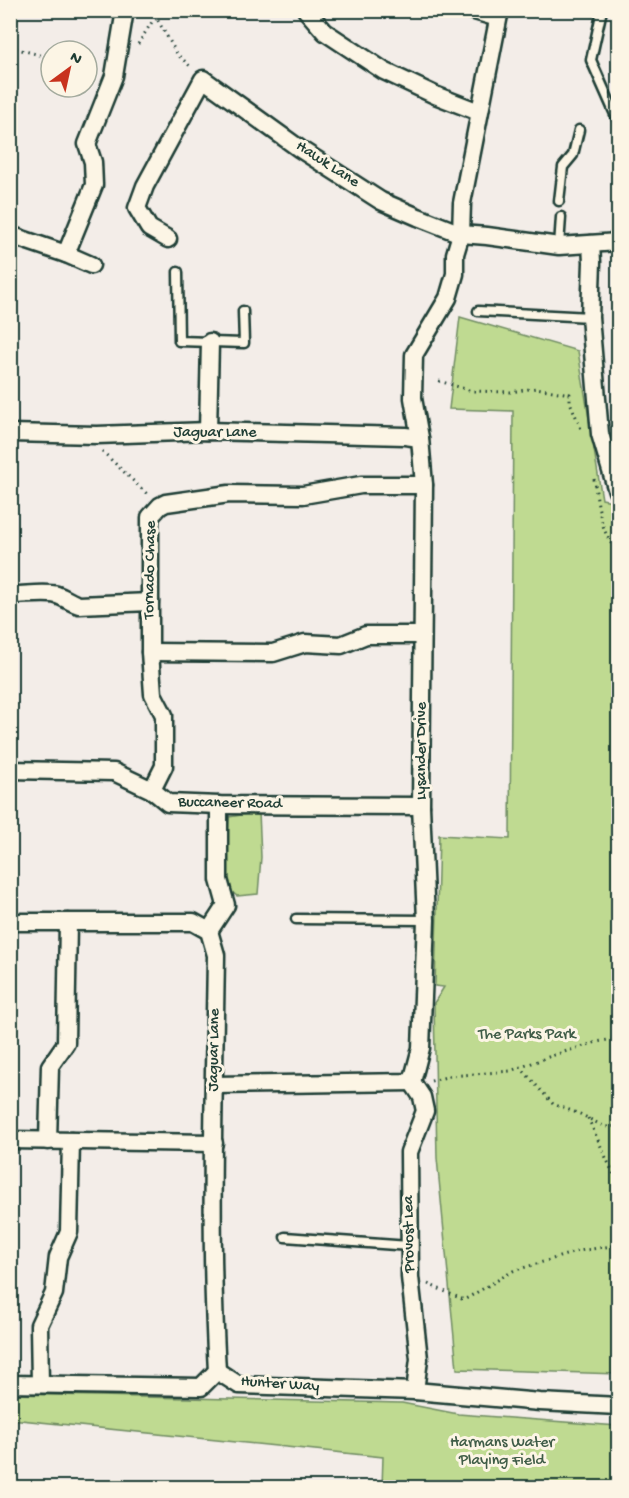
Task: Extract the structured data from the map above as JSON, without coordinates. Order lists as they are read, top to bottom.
{
  "streets": {
    "street": [
      "Hawk Lane",
      "Jaguar Lane",
      "Tornado Chase",
      "Lysander Drive",
      "Buccaneer Road",
      "Provost Lea",
      "Hunter Way"
    ]
  },
  "crossings": [
    ["Hawk Lane", "Lysander Drive"],
    ["Jaguar Lane", "Lysander Drive"],
    ["Jaguar Lane", "Hunter Way"],
    ["Tornado Chase", "Lysander Drive"],
    ["Tornado Chase", "Buccaneer Road"],
    ["Lysander Drive", "Buccaneer Road"],
    ["Lysander Drive", "Provost Lea"],
    ["Provost Lea", "Hunter Way"]
  ],
  "parks": ["The Parks Park", "Harmans Water Playing Field"],
  "north": "top right"
}
